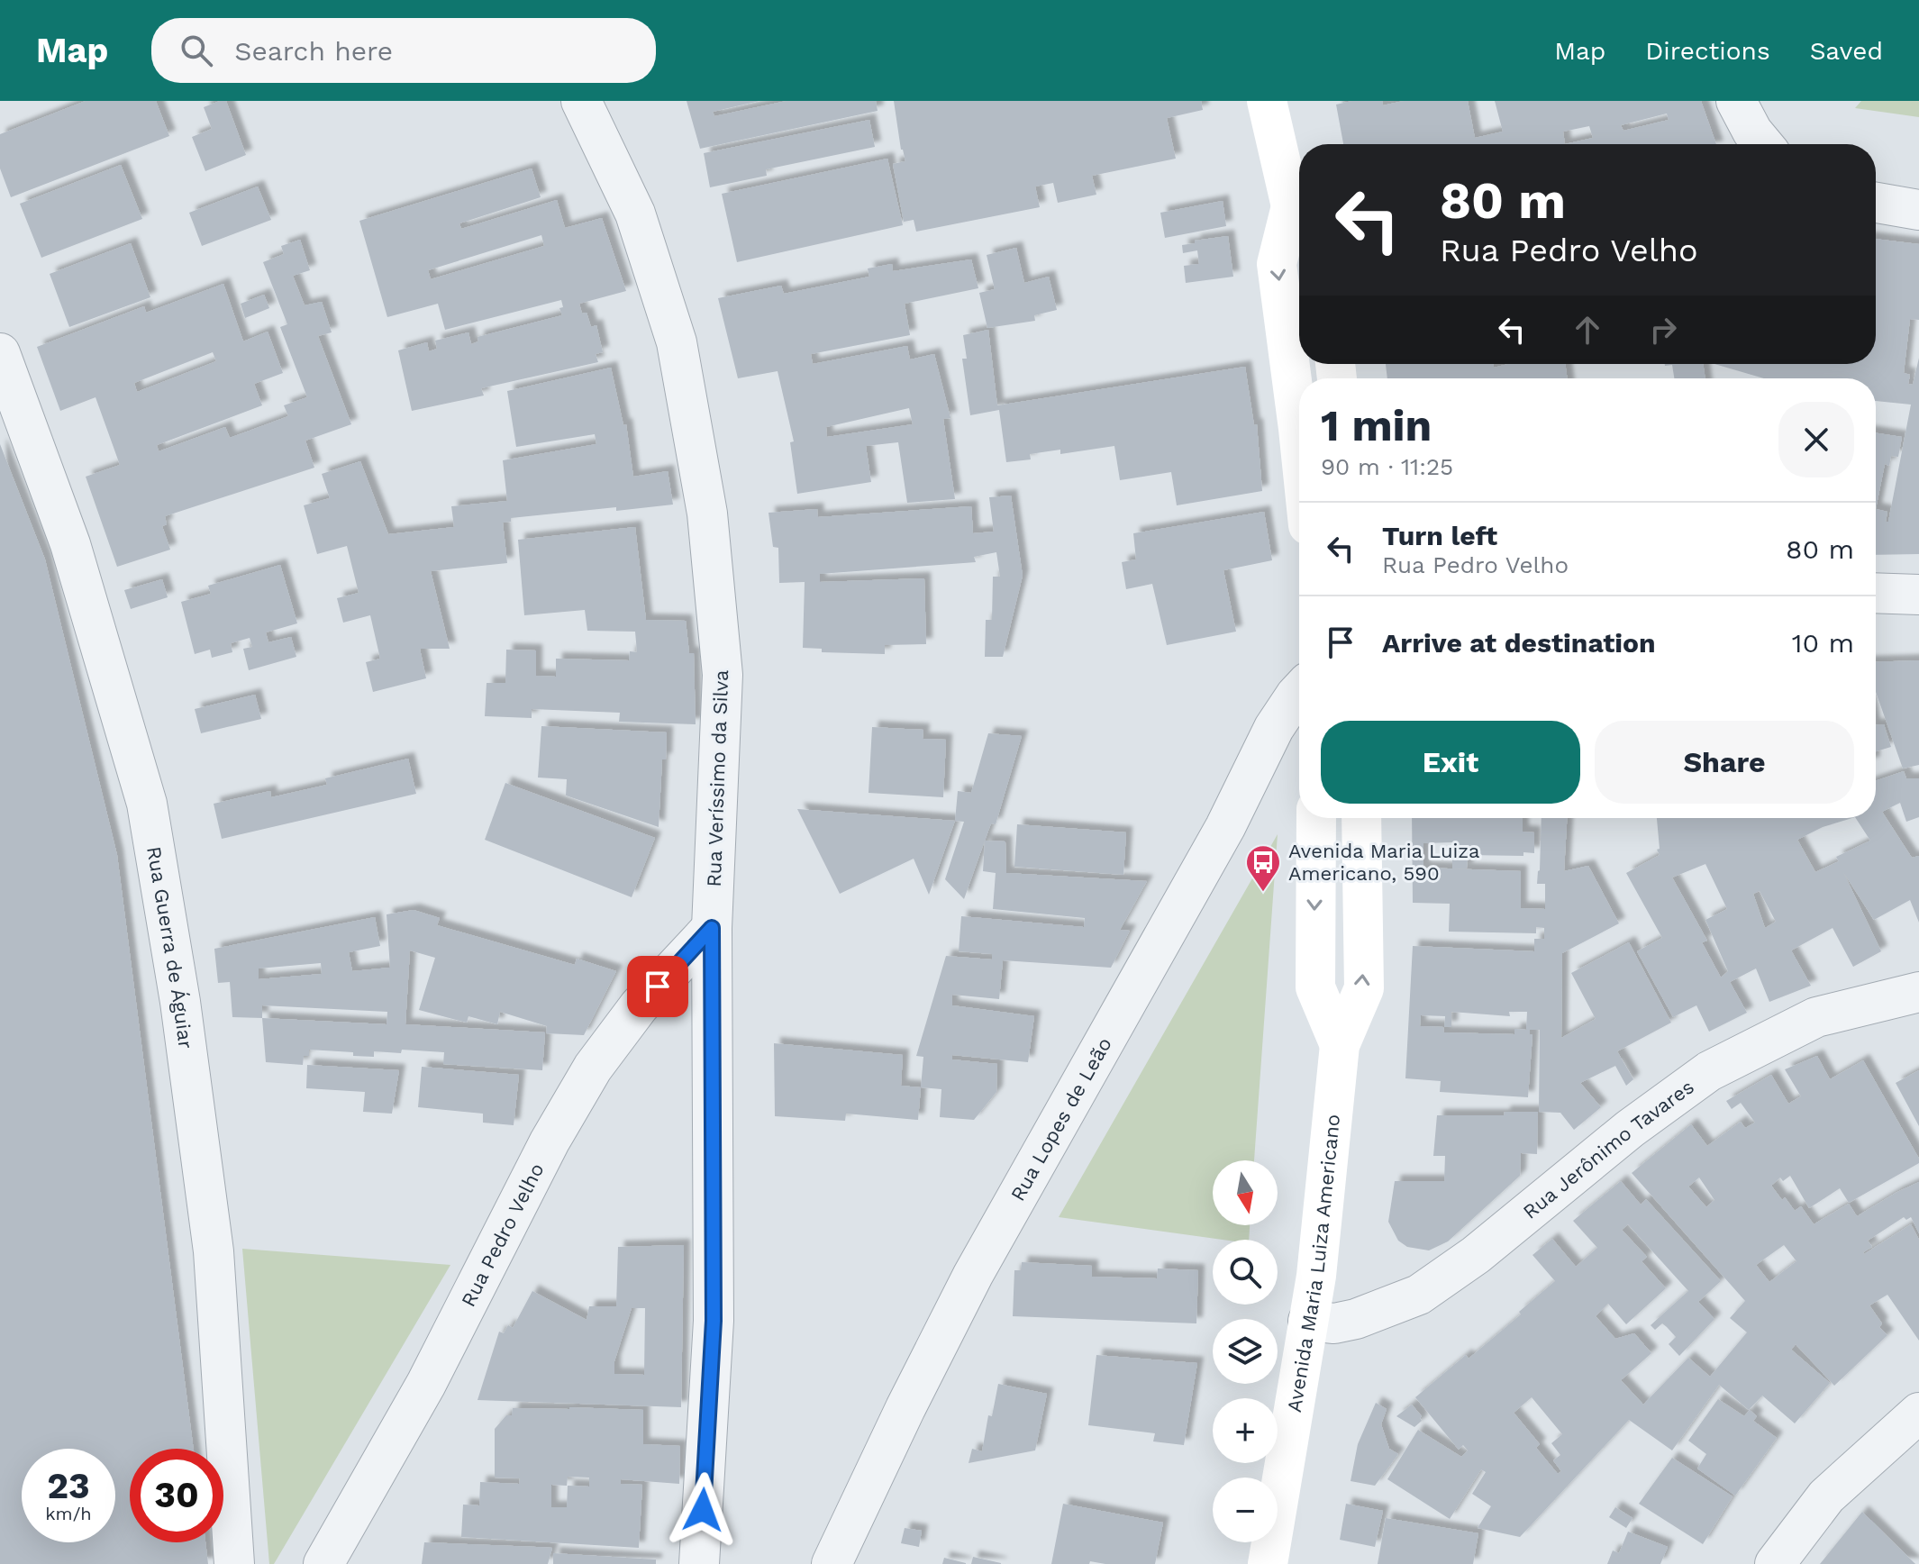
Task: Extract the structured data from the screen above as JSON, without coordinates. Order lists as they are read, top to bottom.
{
  "streets": {
    "main road": ["Avenida Maria Luiza Americano"],
    "street": [
      "Rua Veríssimo da Silva",
      "Rua Guerra de Águiar",
      "Rua Lopes de Leão",
      "Rua Jerônimo Tavares",
      "Rua Pedro Velho"
    ]
  },
  "crossings": [
    ["Rua Veríssimo da Silva", "Rua Pedro Velho"],
    ["Rua Jerônimo Tavares", "Avenida Maria Luiza Americano"]
  ],
  "places": {
    "bus stop": ["Avenida Maria Luiza Americano, 590"]
  },
  "north": "bottom",
  "page": {
    "header": "Map",
    "search": "Search here",
    "nav": ["Map", "Directions", "Saved"],
    "turn": ["80 m", "Rua Pedro Velho"],
    "heading": ["1 min", "90 m · 11:25"],
    "list": [
      {
        "name": "Turn left",
        "note": "Rua Pedro Velho",
        "value": "80 m"
      },
      {
        "name": "Arrive at destination",
        "value": "10 m"
      }
    ],
    "buttons": ["Exit", "Share"],
    "map_buttons": ["+", "−"],
    "speed": "23 km/h",
    "limit": "30"
  }
}
